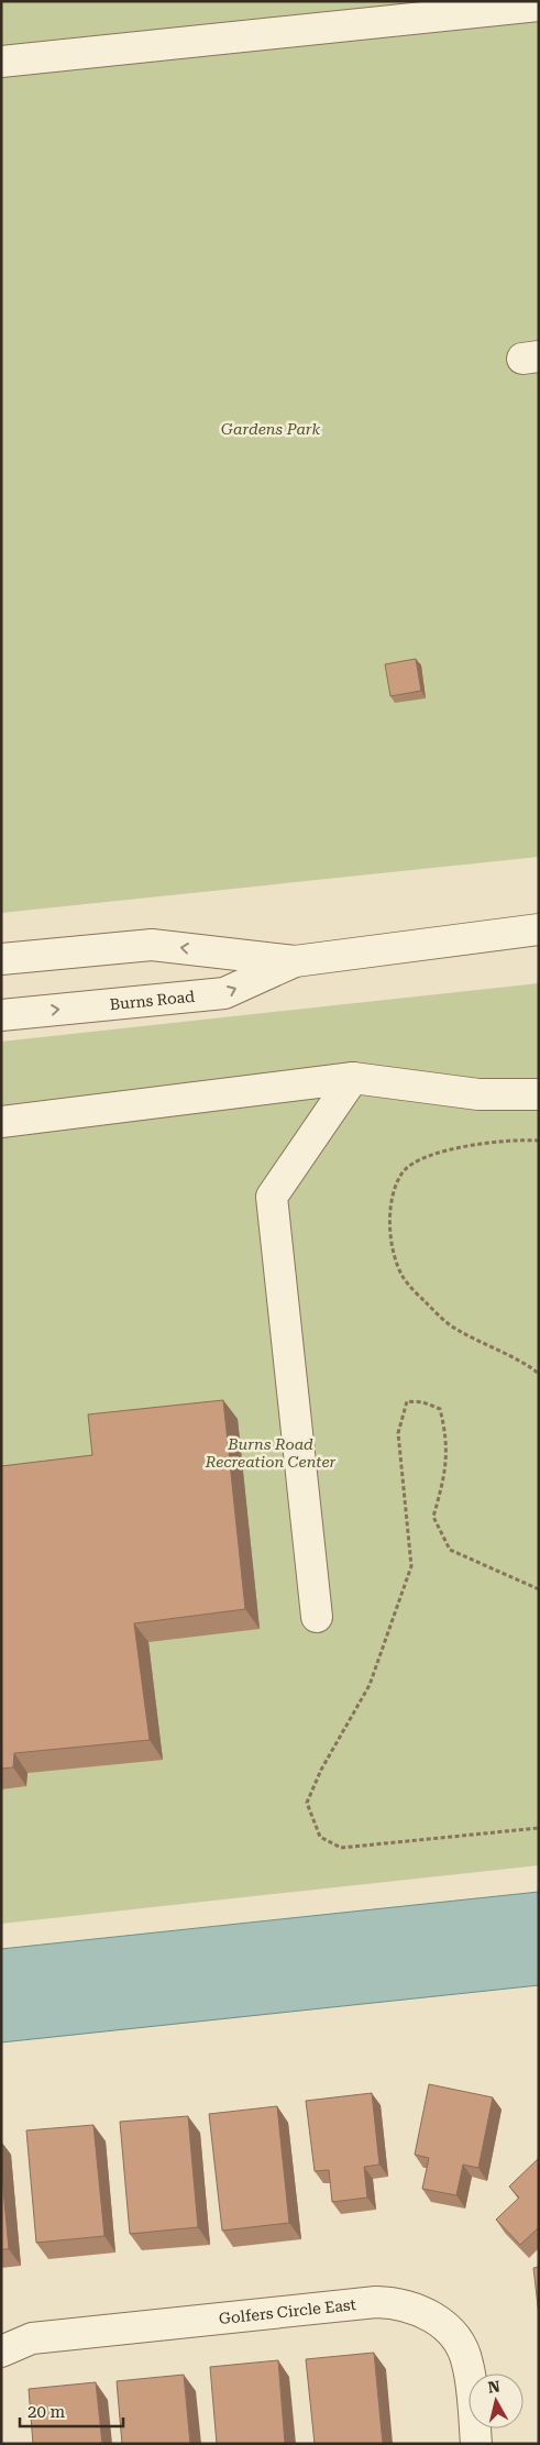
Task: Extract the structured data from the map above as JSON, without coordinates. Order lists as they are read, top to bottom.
{
  "streets": {
    "street": ["Burns Road", "Golfers Circle East"]
  },
  "parks": ["Gardens Park", "Burns Road Recreation Center"],
  "scale_bar": "20 m",
  "north": "top"
}
